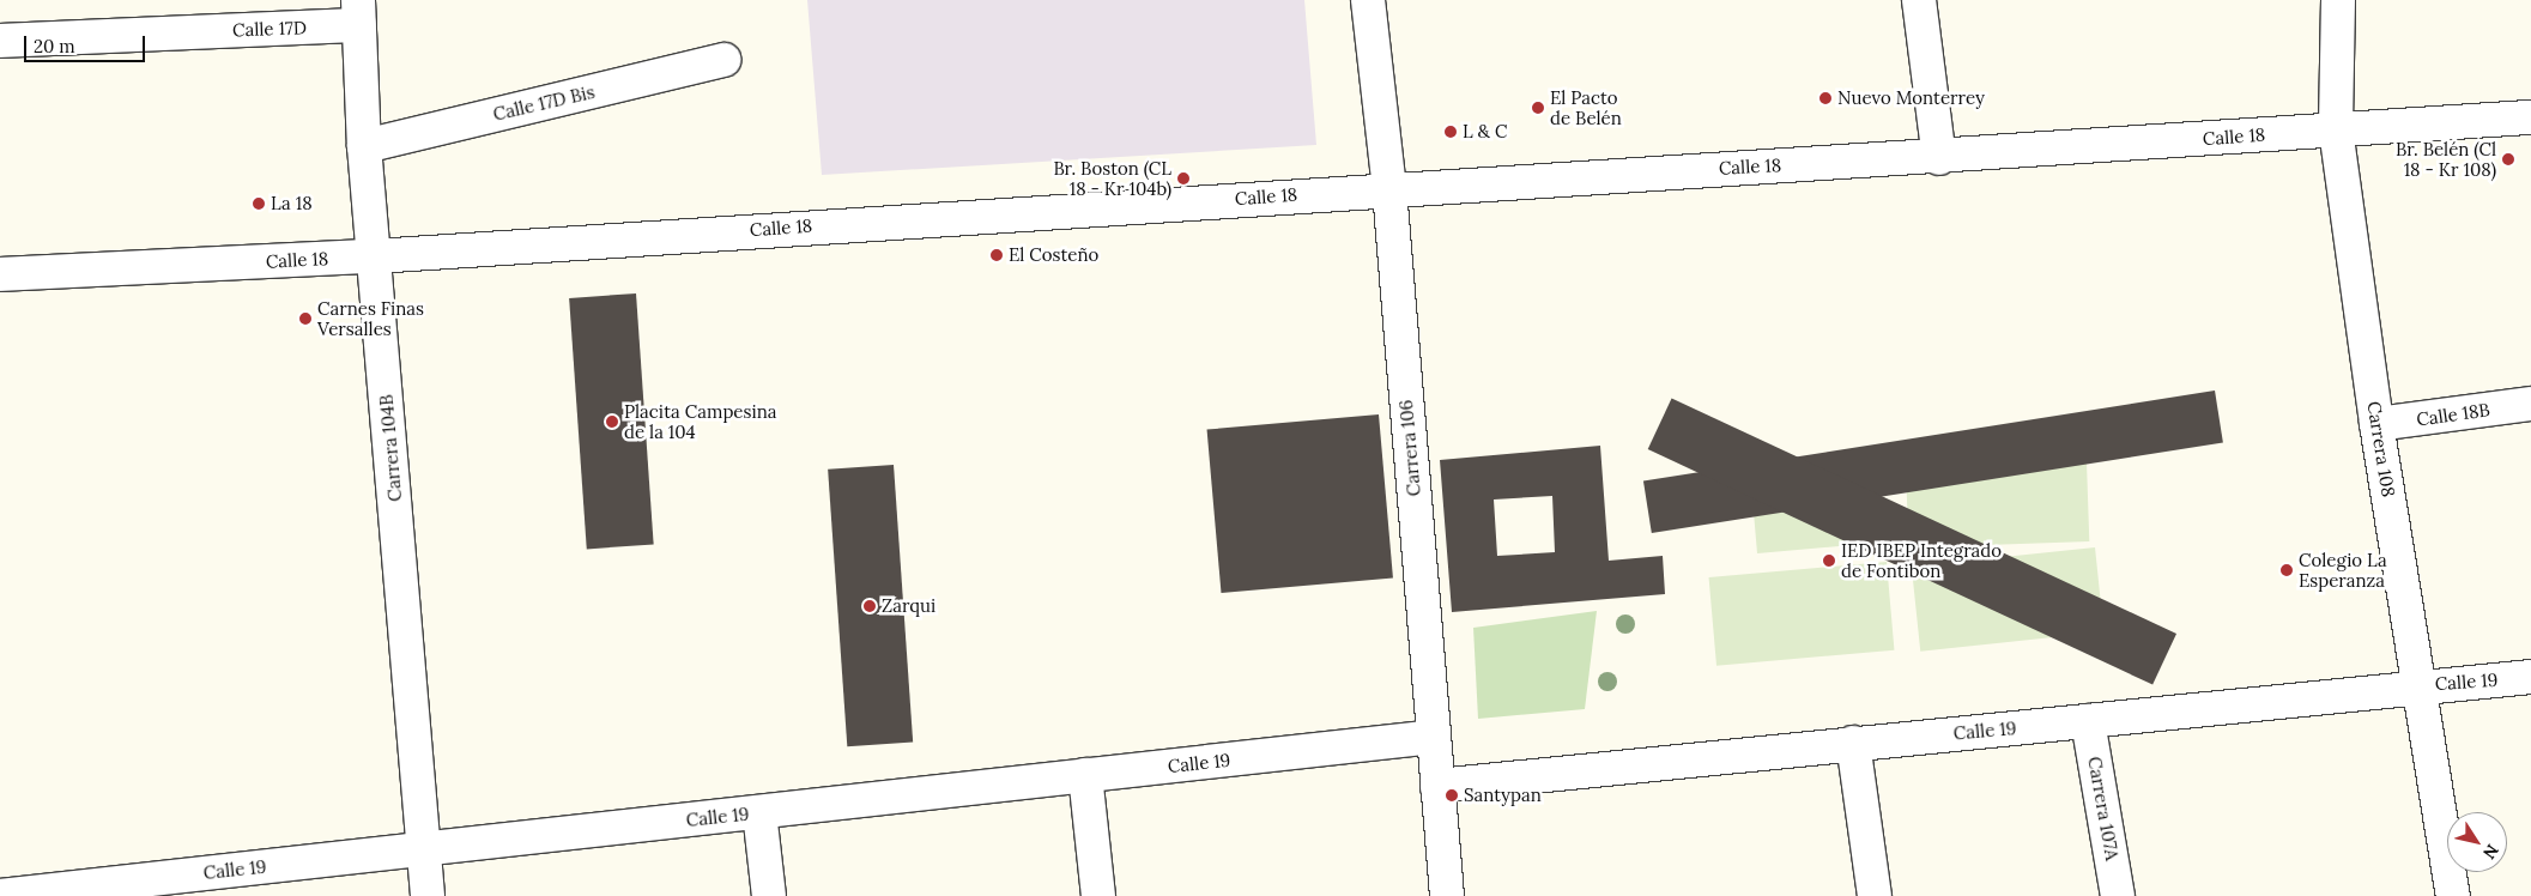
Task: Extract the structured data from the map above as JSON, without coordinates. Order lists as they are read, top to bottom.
{
  "streets": {
    "street": [
      "Calle 17D",
      "Calle 17D Bis",
      "Calle 18",
      "Calle 18B",
      "Carrera 104B",
      "Carrera 106",
      "Carrera 108",
      "Calle 19",
      "Carrera 107A"
    ]
  },
  "crossings": [
    ["Calle 17D", "Carrera 104B"],
    ["Calle 17D Bis", "Carrera 104B"],
    ["Calle 18", "Carrera 104B"],
    ["Calle 18", "Carrera 106"],
    ["Calle 18", "Carrera 108"],
    ["Calle 18B", "Carrera 108"],
    ["Carrera 104B", "Calle 19"],
    ["Carrera 106", "Calle 19"],
    ["Carrera 108", "Calle 19"],
    ["Calle 19", "Carrera 107A"]
  ],
  "places": [
    "Nuevo Monterrey",
    "El Pacto de Belén",
    "L & C",
    "Br. Belén (Cl 18 - Kr 108)",
    "Br. Boston (CL 18 - Kr 104b)",
    "La 18",
    "El Costeño",
    "Carnes Finas Versalles",
    "Placita Campesina de la 104",
    "IED IBEP Integrado de Fontibon",
    "Colegio La Esperanza",
    "Zarqui",
    "Santypan"
  ],
  "scale_bar": "20 m",
  "north": "bottom right"
}
